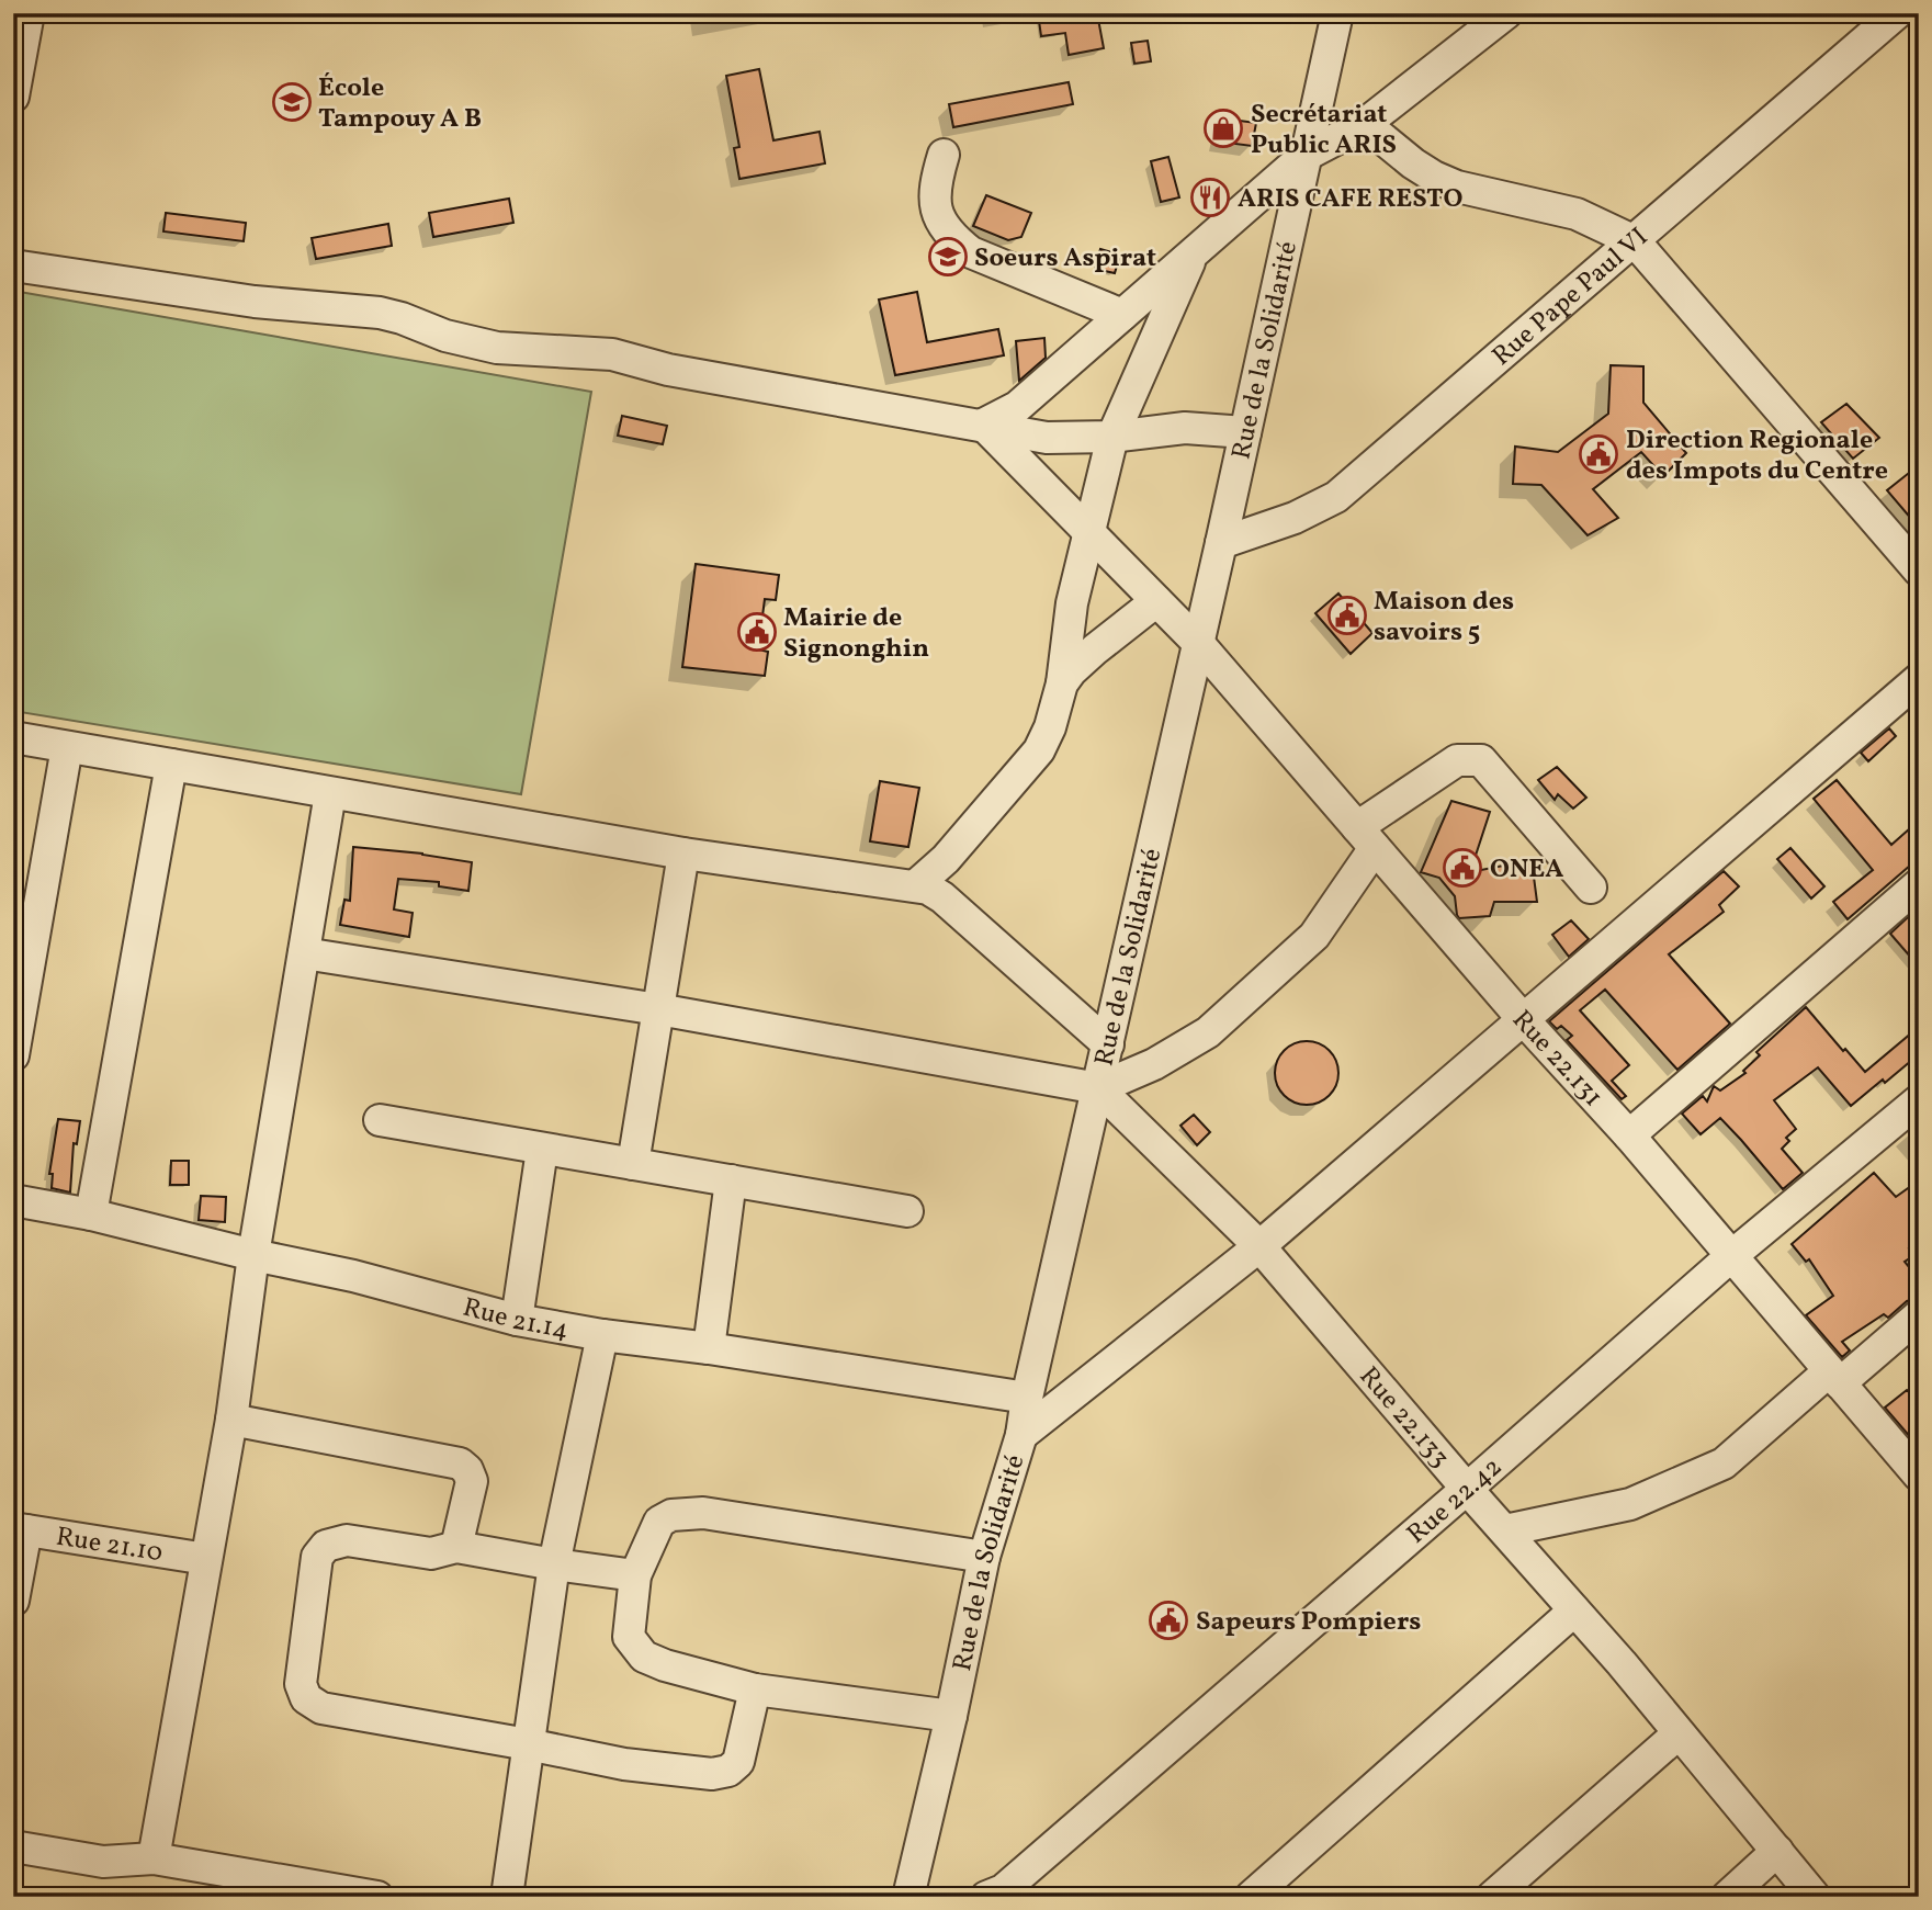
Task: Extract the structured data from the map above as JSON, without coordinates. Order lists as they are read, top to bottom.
{
  "streets": {
    "street": [
      "Rue Pape Paul VI",
      "Rue de la Solidarité",
      "Rue 22.131",
      "Rue 21.14",
      "Rue 22.133",
      "Rue 22.42",
      "Rue 21.10"
    ]
  },
  "crossings": [
    ["Rue Pape Paul VI", "Rue de la Solidarité"],
    ["Rue de la Solidarité", "Rue 22.131"],
    ["Rue de la Solidarité", "Rue 21.14"],
    ["Rue de la Solidarité", "Rue 22.133"],
    ["Rue 22.131", "Rue 22.42"],
    ["Rue 22.133", "Rue 22.42"]
  ],
  "places": {
    "school or university": ["École Tampouy A B", "Soeurs Aspirat"],
    "shop": ["Secrétariat Public ARIS"],
    "restaurant": ["ARIS CAFE RESTO"],
    "public building": [
      "Direction Regionale des Impots du Centre",
      "Maison des savoirs 5",
      "Mairie de Signonghin",
      "ONEA",
      "Sapeurs Pompiers"
    ]
  }
}
